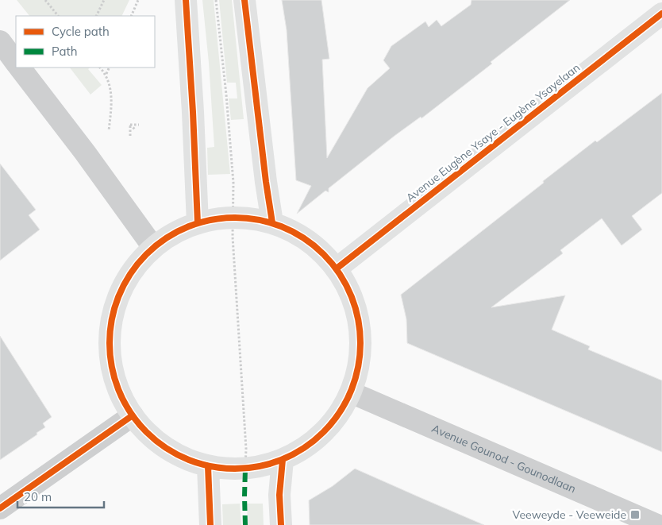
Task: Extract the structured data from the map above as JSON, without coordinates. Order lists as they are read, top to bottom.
{
  "streets": {
    "main road": ["Avenue Eugène Ysaye - Eugène Ysayelaan"],
    "street": ["Avenue Gounod - Gounodlaan"]
  },
  "places": {
    "transit": ["Veeweyde - Veeweide"]
  },
  "legend": ["Cycle path", "Path"],
  "scale_bar": "20 m"
}
